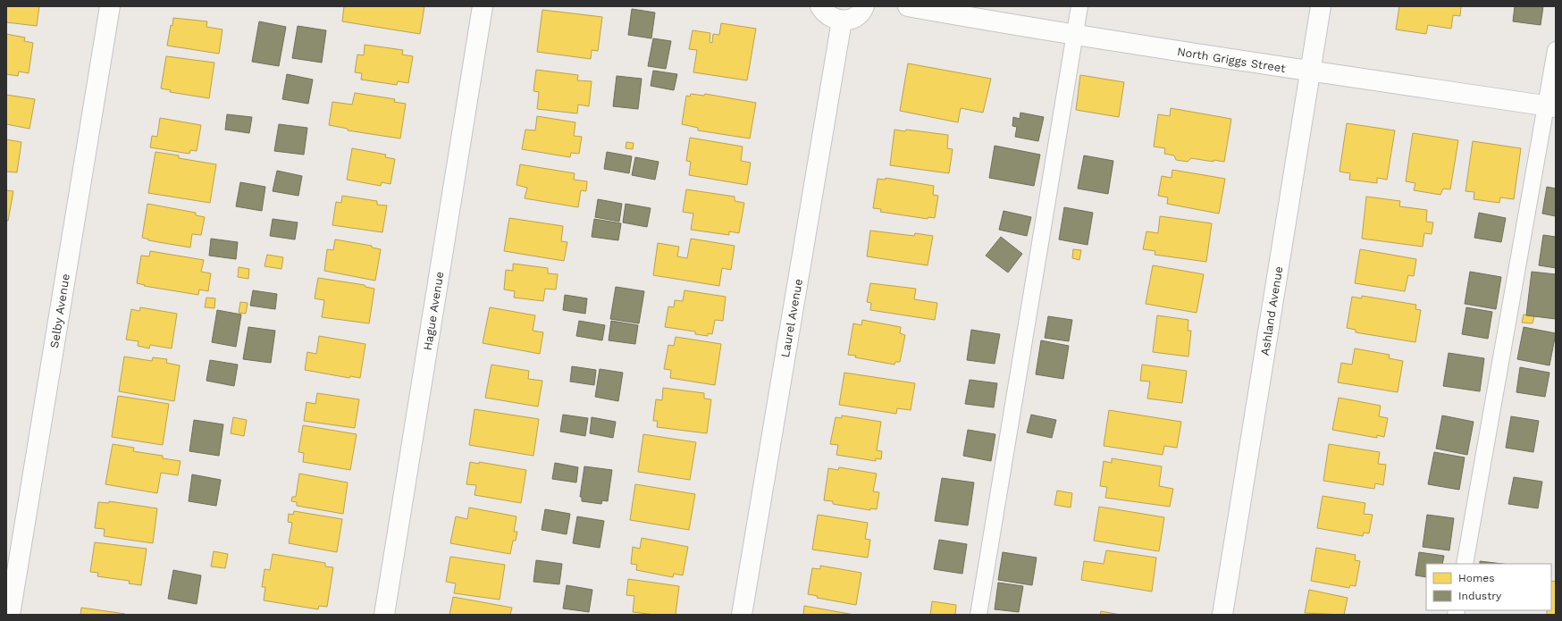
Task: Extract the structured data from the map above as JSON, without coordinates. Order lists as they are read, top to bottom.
{
  "streets": {
    "street": [
      "North Griggs Street",
      "Selby Avenue",
      "Hague Avenue",
      "Ashland Avenue",
      "Laurel Avenue"
    ]
  },
  "crossings": [
    ["North Griggs Street", "Ashland Avenue"]
  ],
  "legend": ["Homes", "Industry"]
}
